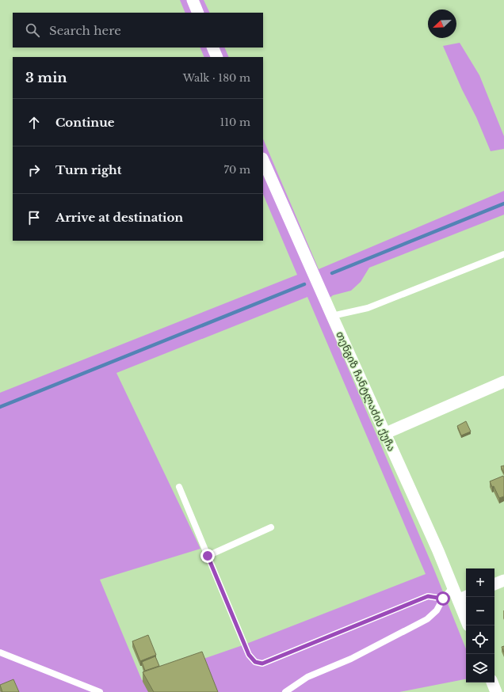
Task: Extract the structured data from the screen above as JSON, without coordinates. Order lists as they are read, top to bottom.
{
  "streets": {
    "street": ["თენგიზ ჩანტლაძის ქუჩა"]
  },
  "north": "bottom left",
  "page": {
    "search": "Search here",
    "heading": ["3 min", "Walk · 180 m"],
    "list": [
      ["Continue", "110 m"],
      ["Turn right", "70 m"],
      "Arrive at destination"
    ],
    "map_buttons": ["+", "−"]
  }
}
